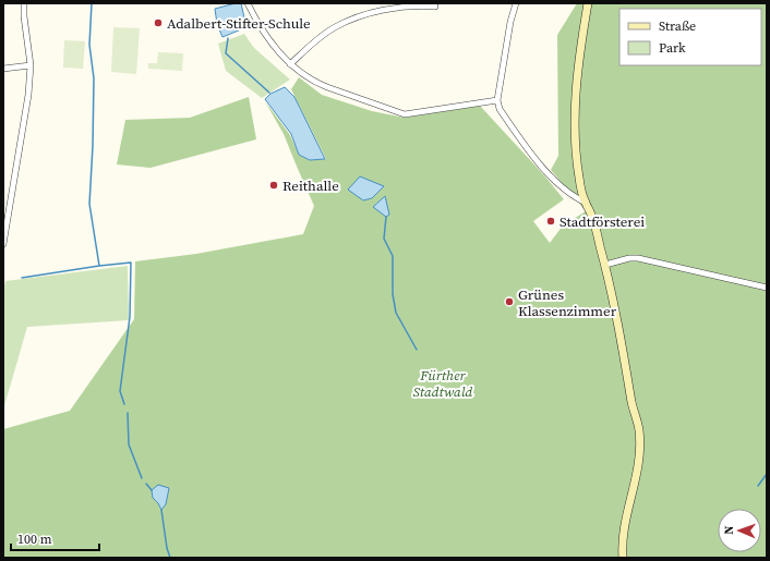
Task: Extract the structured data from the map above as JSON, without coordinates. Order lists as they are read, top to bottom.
{
  "parks": ["Fürther Stadtwald"],
  "places": [
    "Adalbert-Stifter-Schule",
    "Reithalle",
    "Stadtförsterei",
    "Grünes Klassenzimmer"
  ],
  "legend": ["Straße", "Park"],
  "scale_bar": "100 m",
  "north": "left"
}
